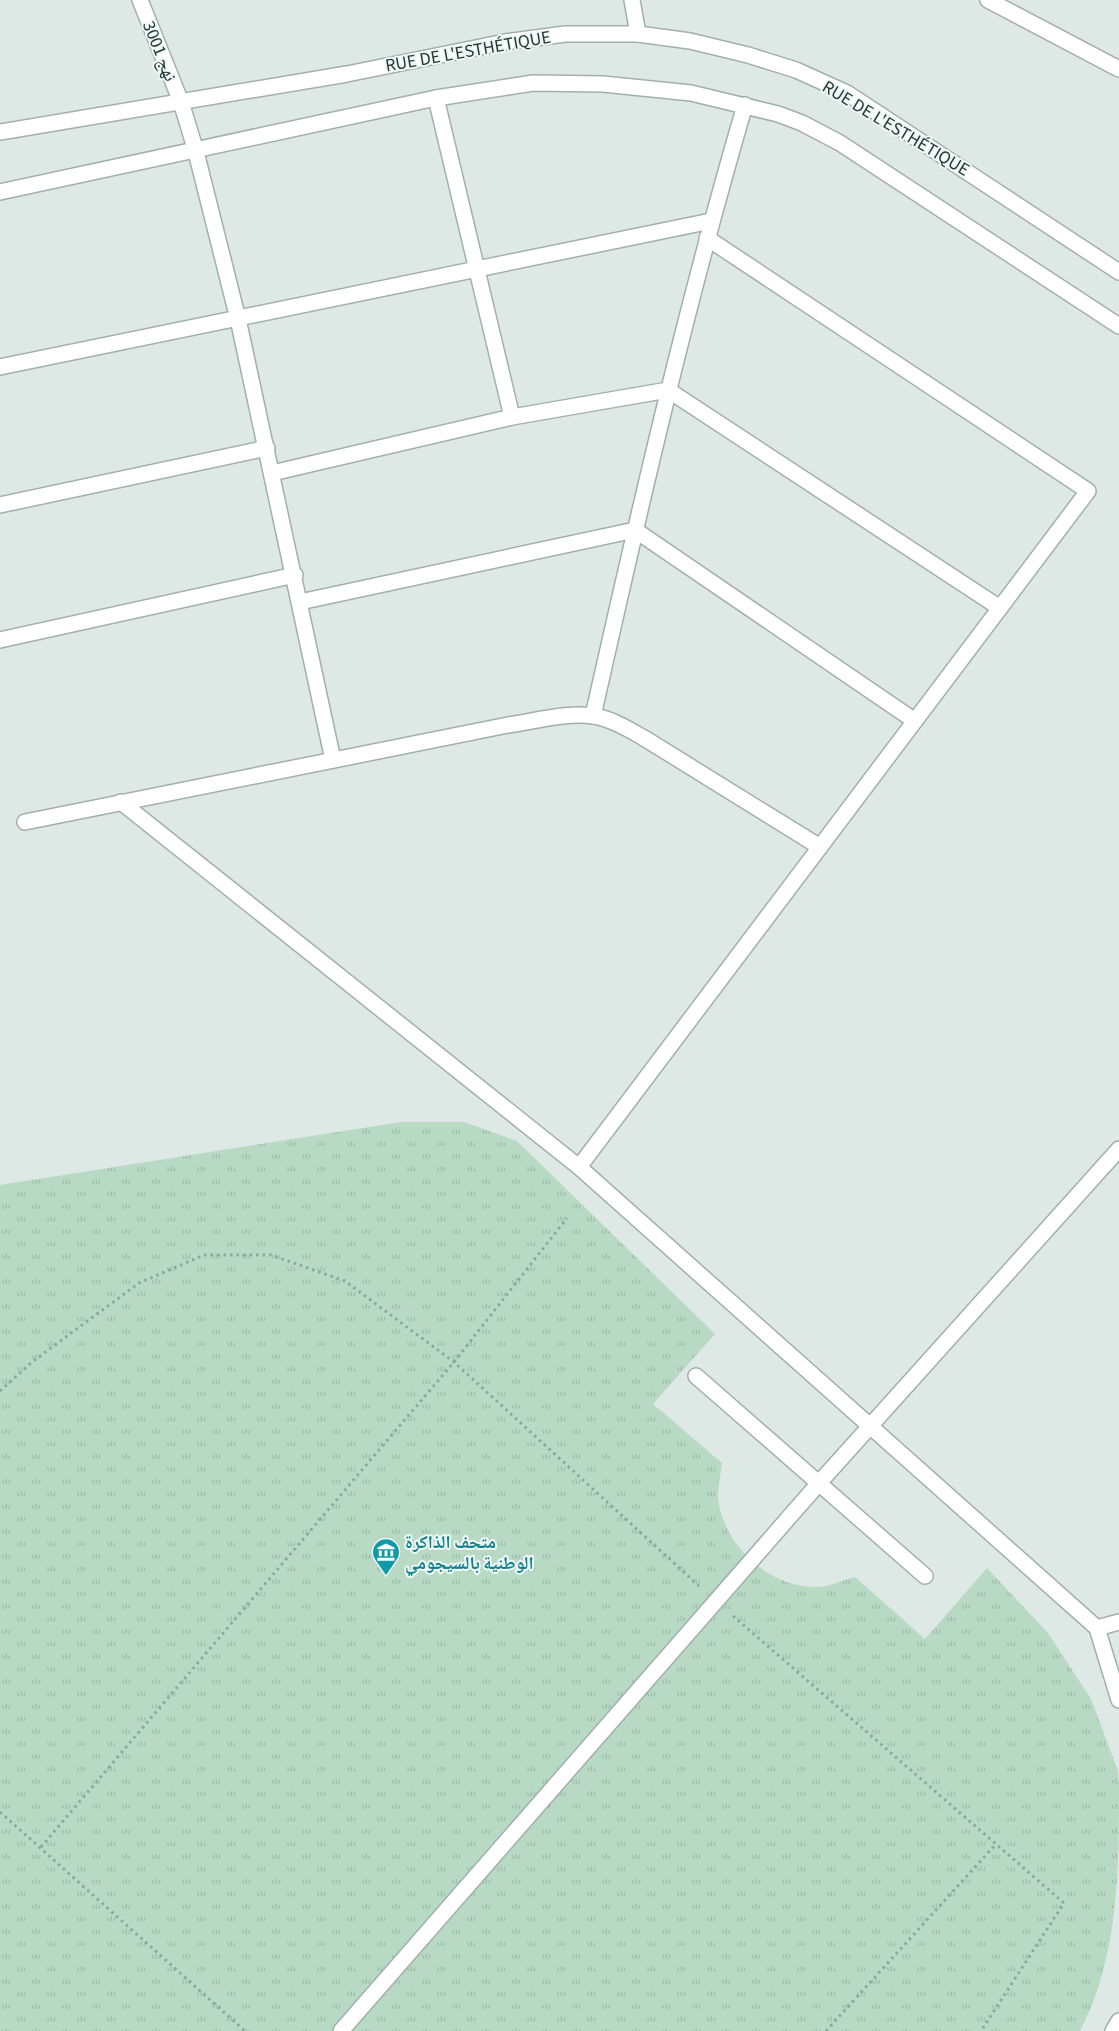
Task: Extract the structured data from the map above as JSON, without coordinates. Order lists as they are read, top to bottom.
{
  "streets": {
    "street": ["نهج 3001", "RUE DE L'ESTHÉTIQUE"]
  },
  "crossings": [
    ["نهج 3001", "RUE DE L'ESTHÉTIQUE"]
  ],
  "places": {
    "museum": ["متحف الذاكرة الوطنية بالسيجومي"]
  }
}
